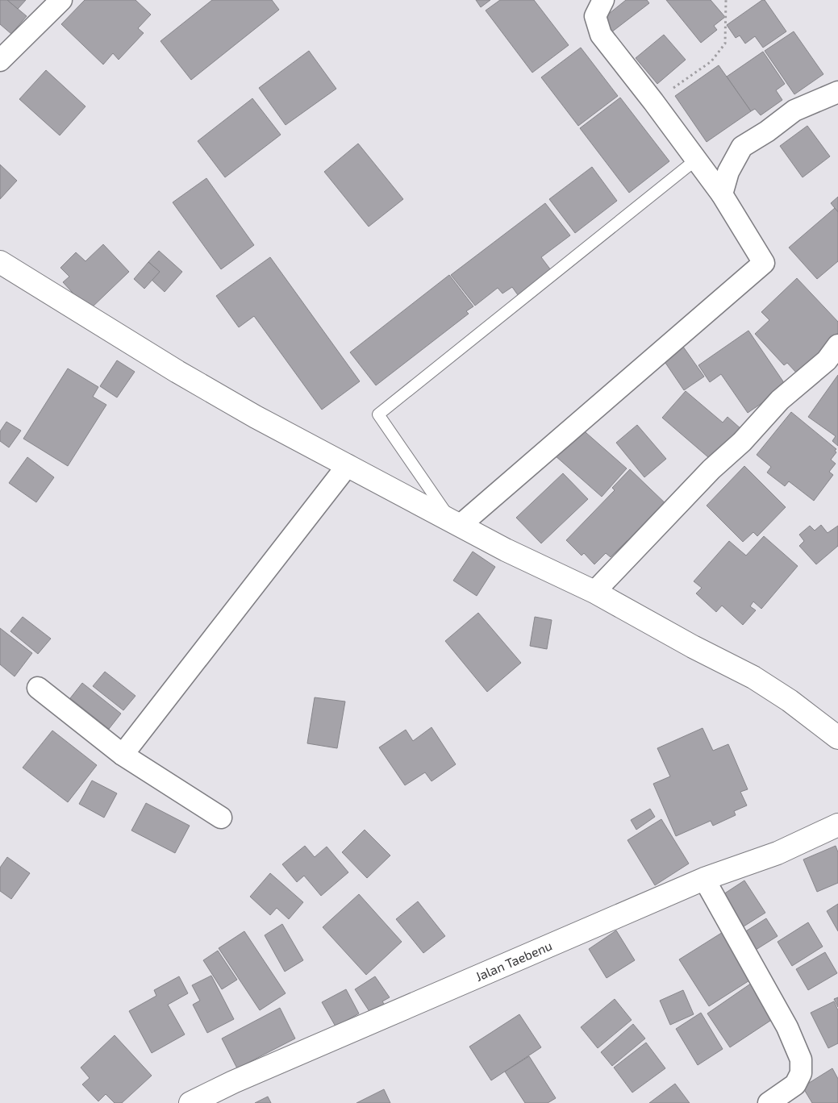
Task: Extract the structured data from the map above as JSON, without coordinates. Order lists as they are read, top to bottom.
{
  "streets": {
    "street": ["Jalan Taebenu"]
  }
}
